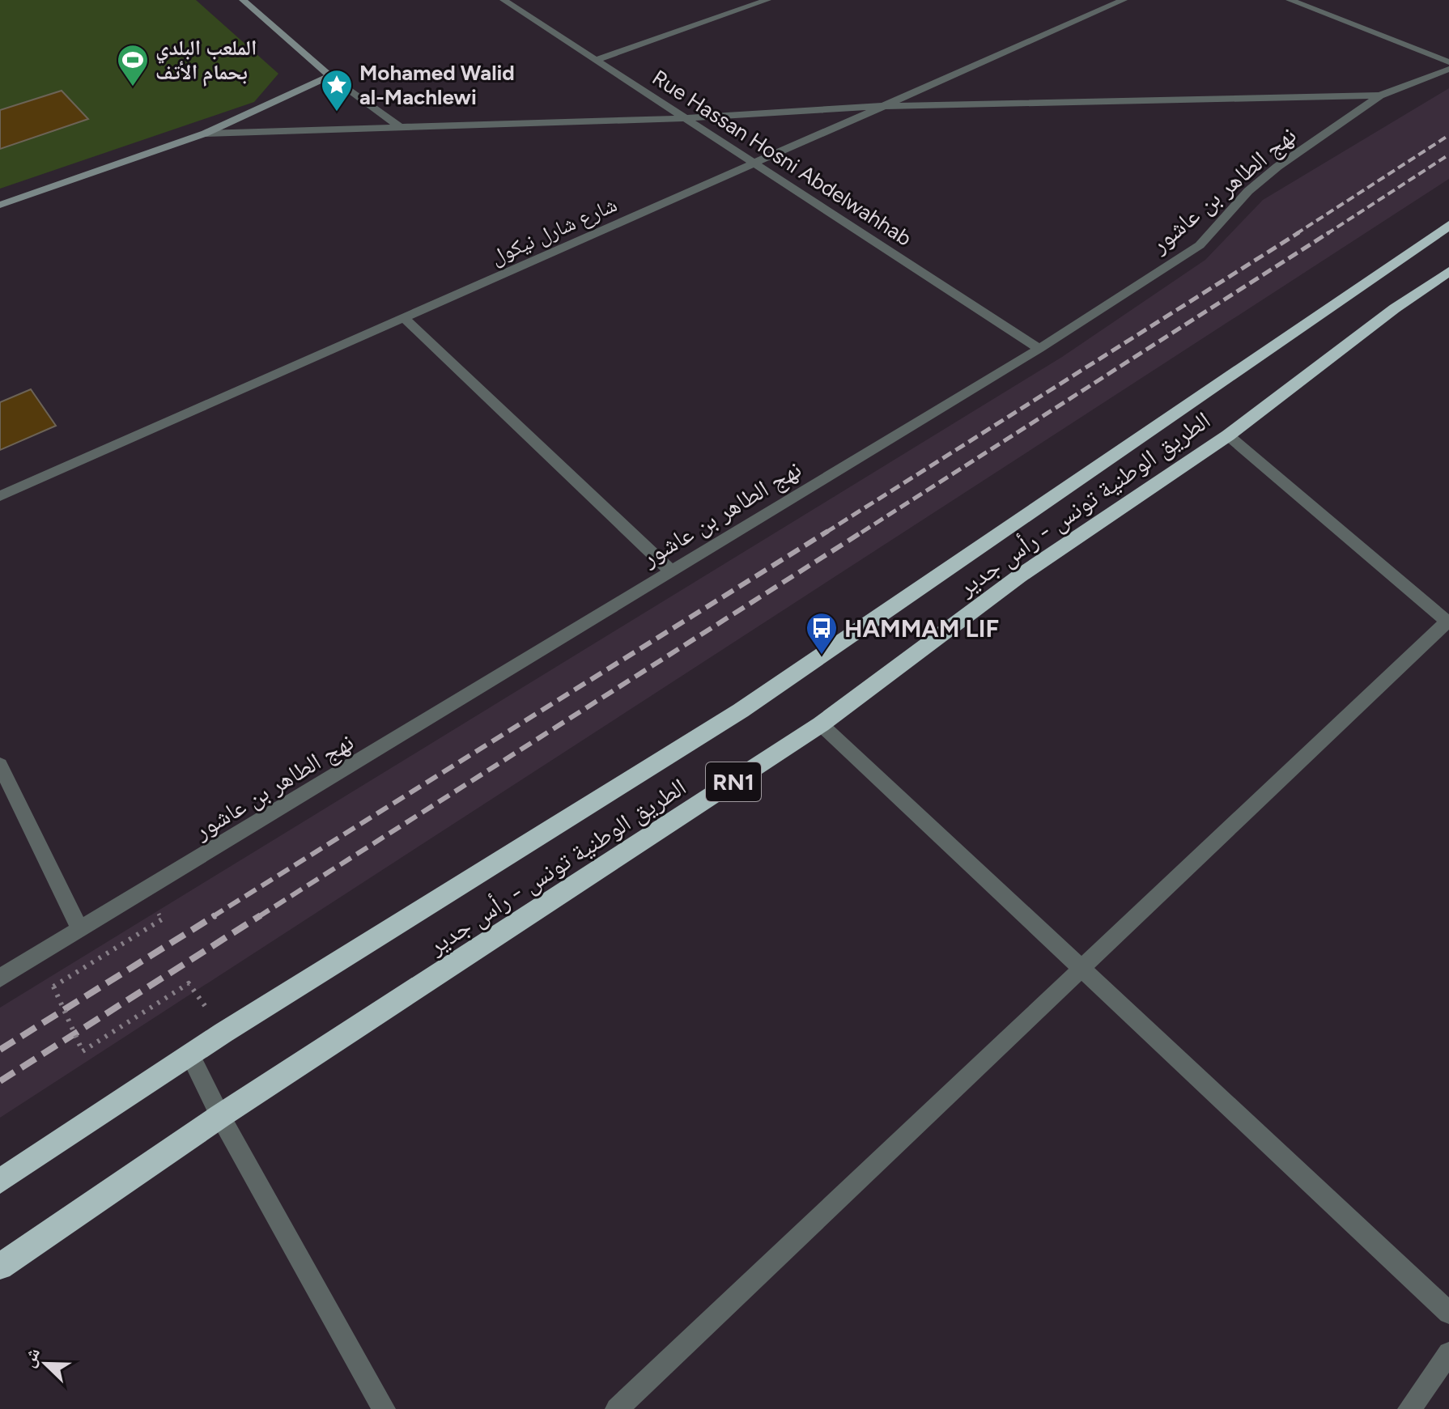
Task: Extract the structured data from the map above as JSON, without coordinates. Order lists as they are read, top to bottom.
{
  "streets": {
    "highway": ["الطريق الوطنية تونس - رأس جدير", "RN1"],
    "street": ["Rue Hassan Hosni Abdelwahhab", "نهج الطاهر بن عاشور", "شارع شارل نيكول"]
  },
  "crossings": [
    ["Rue Hassan Hosni Abdelwahhab", "نهج الطاهر بن عاشور"],
    ["Rue Hassan Hosni Abdelwahhab", "شارع شارل نيكول"]
  ],
  "places": {
    "sports": ["الملعب البلدي بحمام الأتف"],
    "place": ["Mohamed Walid al-Machlewi"],
    "bus stop": ["HAMMAM LIF"]
  },
  "north": "top left"
}
